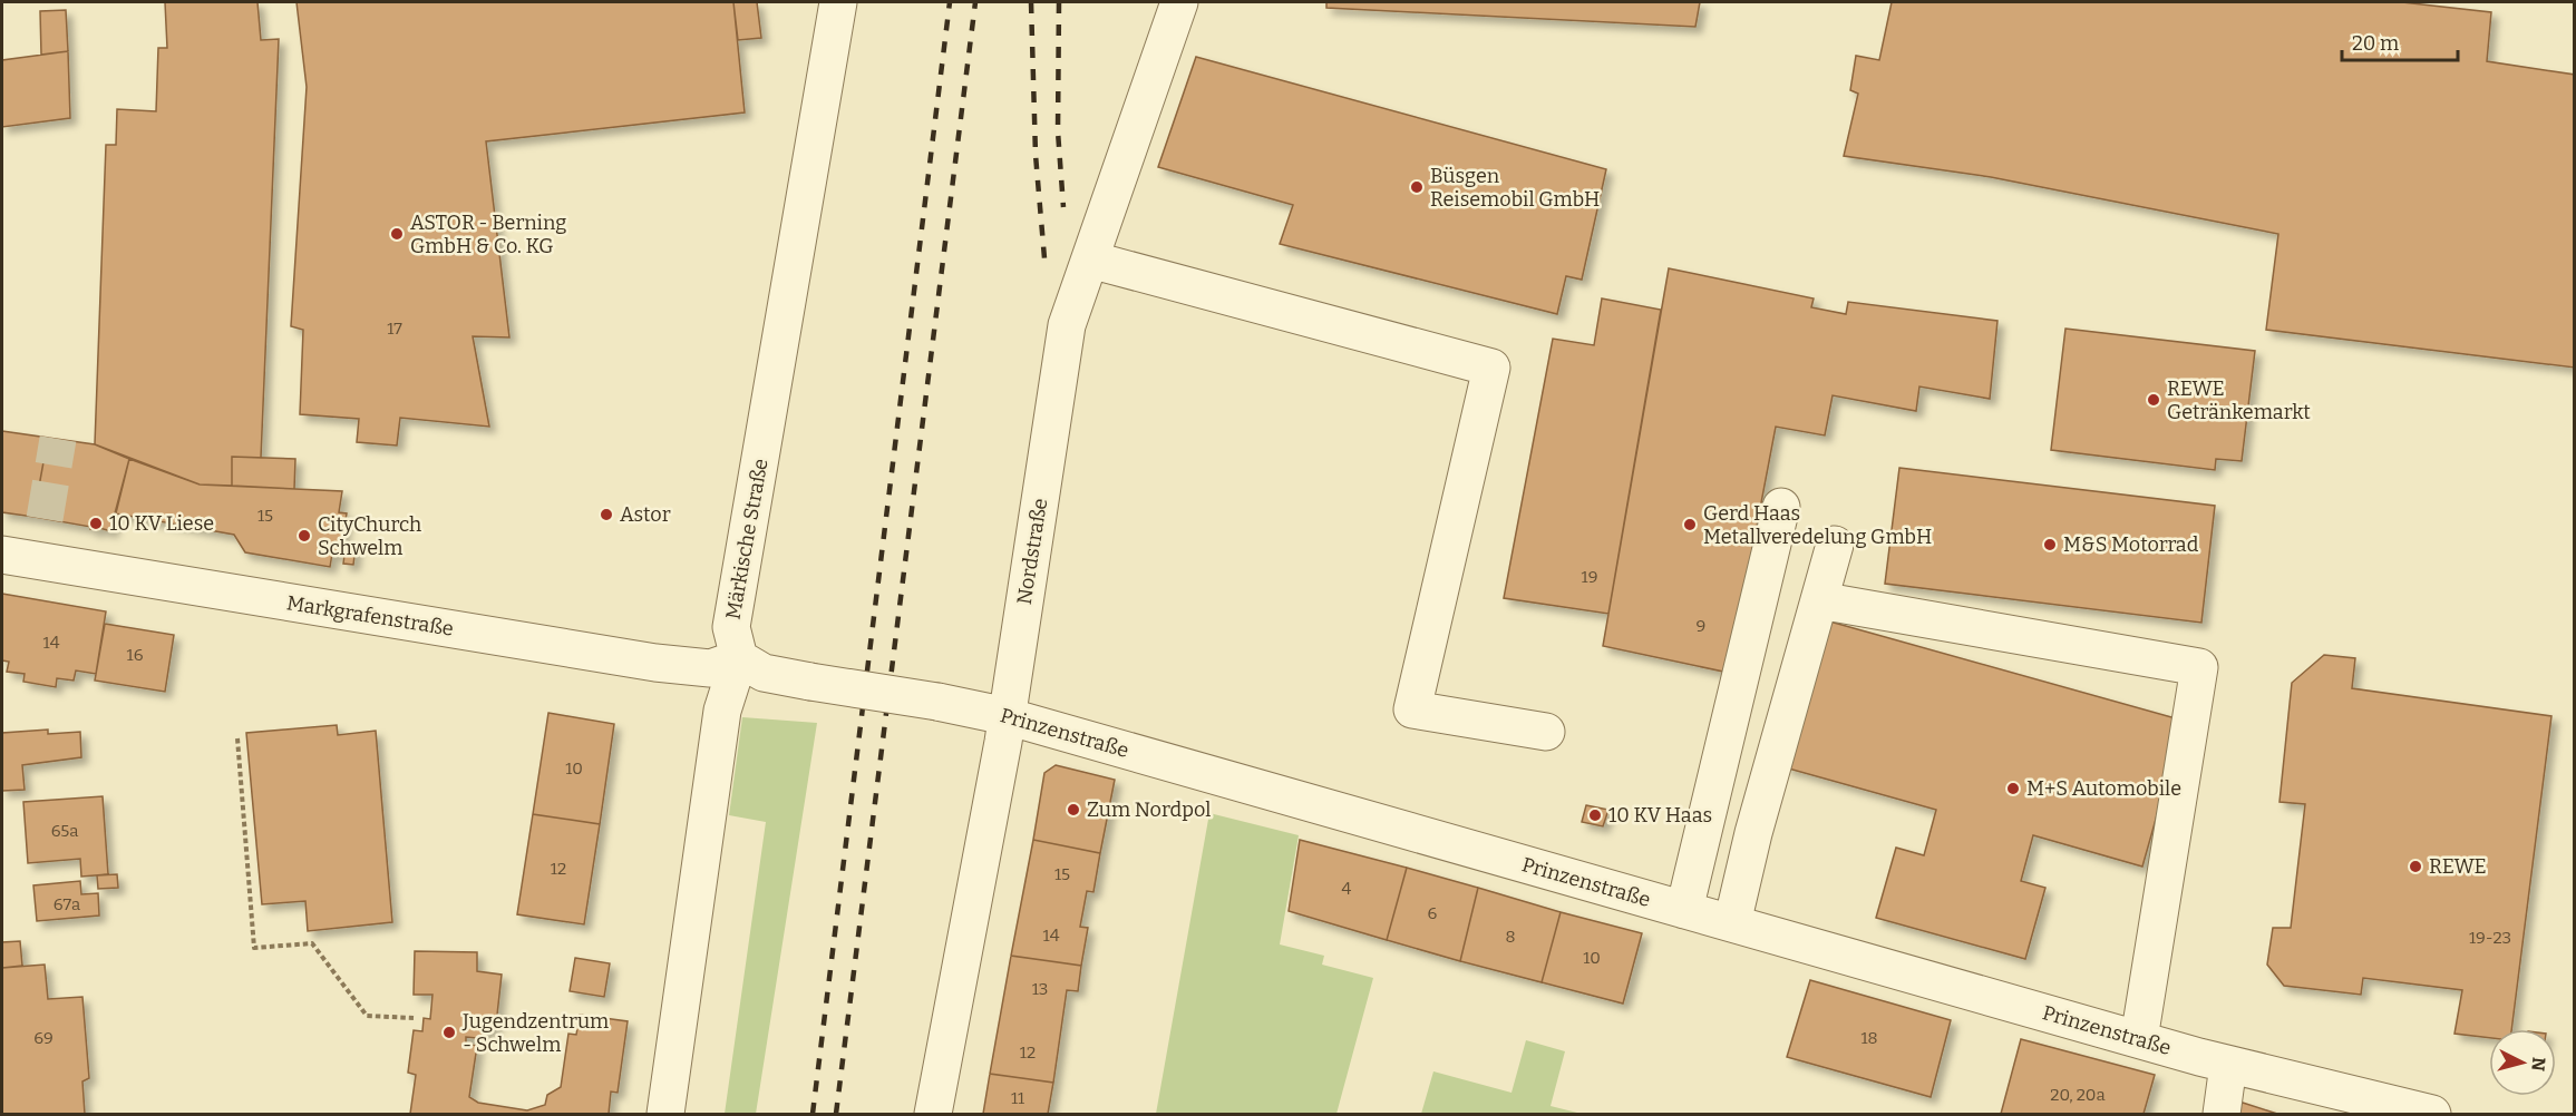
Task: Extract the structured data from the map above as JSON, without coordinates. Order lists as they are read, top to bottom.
{
  "streets": {
    "street": [
      "Märkische Straße",
      "Nordstraße",
      "Markgrafenstraße",
      "Prinzenstraße"
    ]
  },
  "crossings": [
    ["Märkische Straße", "Markgrafenstraße"],
    ["Märkische Straße", "Prinzenstraße"],
    ["Nordstraße", "Prinzenstraße"],
    ["Markgrafenstraße", "Prinzenstraße"]
  ],
  "places": [
    "Büsgen Reisemobil GmbH",
    "ASTOR - Berning GmbH & Co. KG",
    "REWE Getränkemarkt",
    "Astor",
    "10 KV Liese",
    "Gerd Haas Metallveredelung GmbH",
    "CityChurch Schwelm",
    "M&S Motorrad",
    "M+S Automobile",
    "Zum Nordpol",
    "10 KV Haas",
    "REWE",
    "Jugendzentrum - Schwelm"
  ],
  "house_numbers": [
    "17",
    "15",
    "19",
    "9",
    "14",
    "16",
    "10",
    "65a",
    "12",
    "15",
    "4",
    "67a",
    "6",
    "14",
    "8",
    "19-23",
    "10",
    "13",
    "69",
    "18",
    "12",
    "20, 20a",
    "11"
  ],
  "scale_bar": "20 m",
  "north": "right"
}
